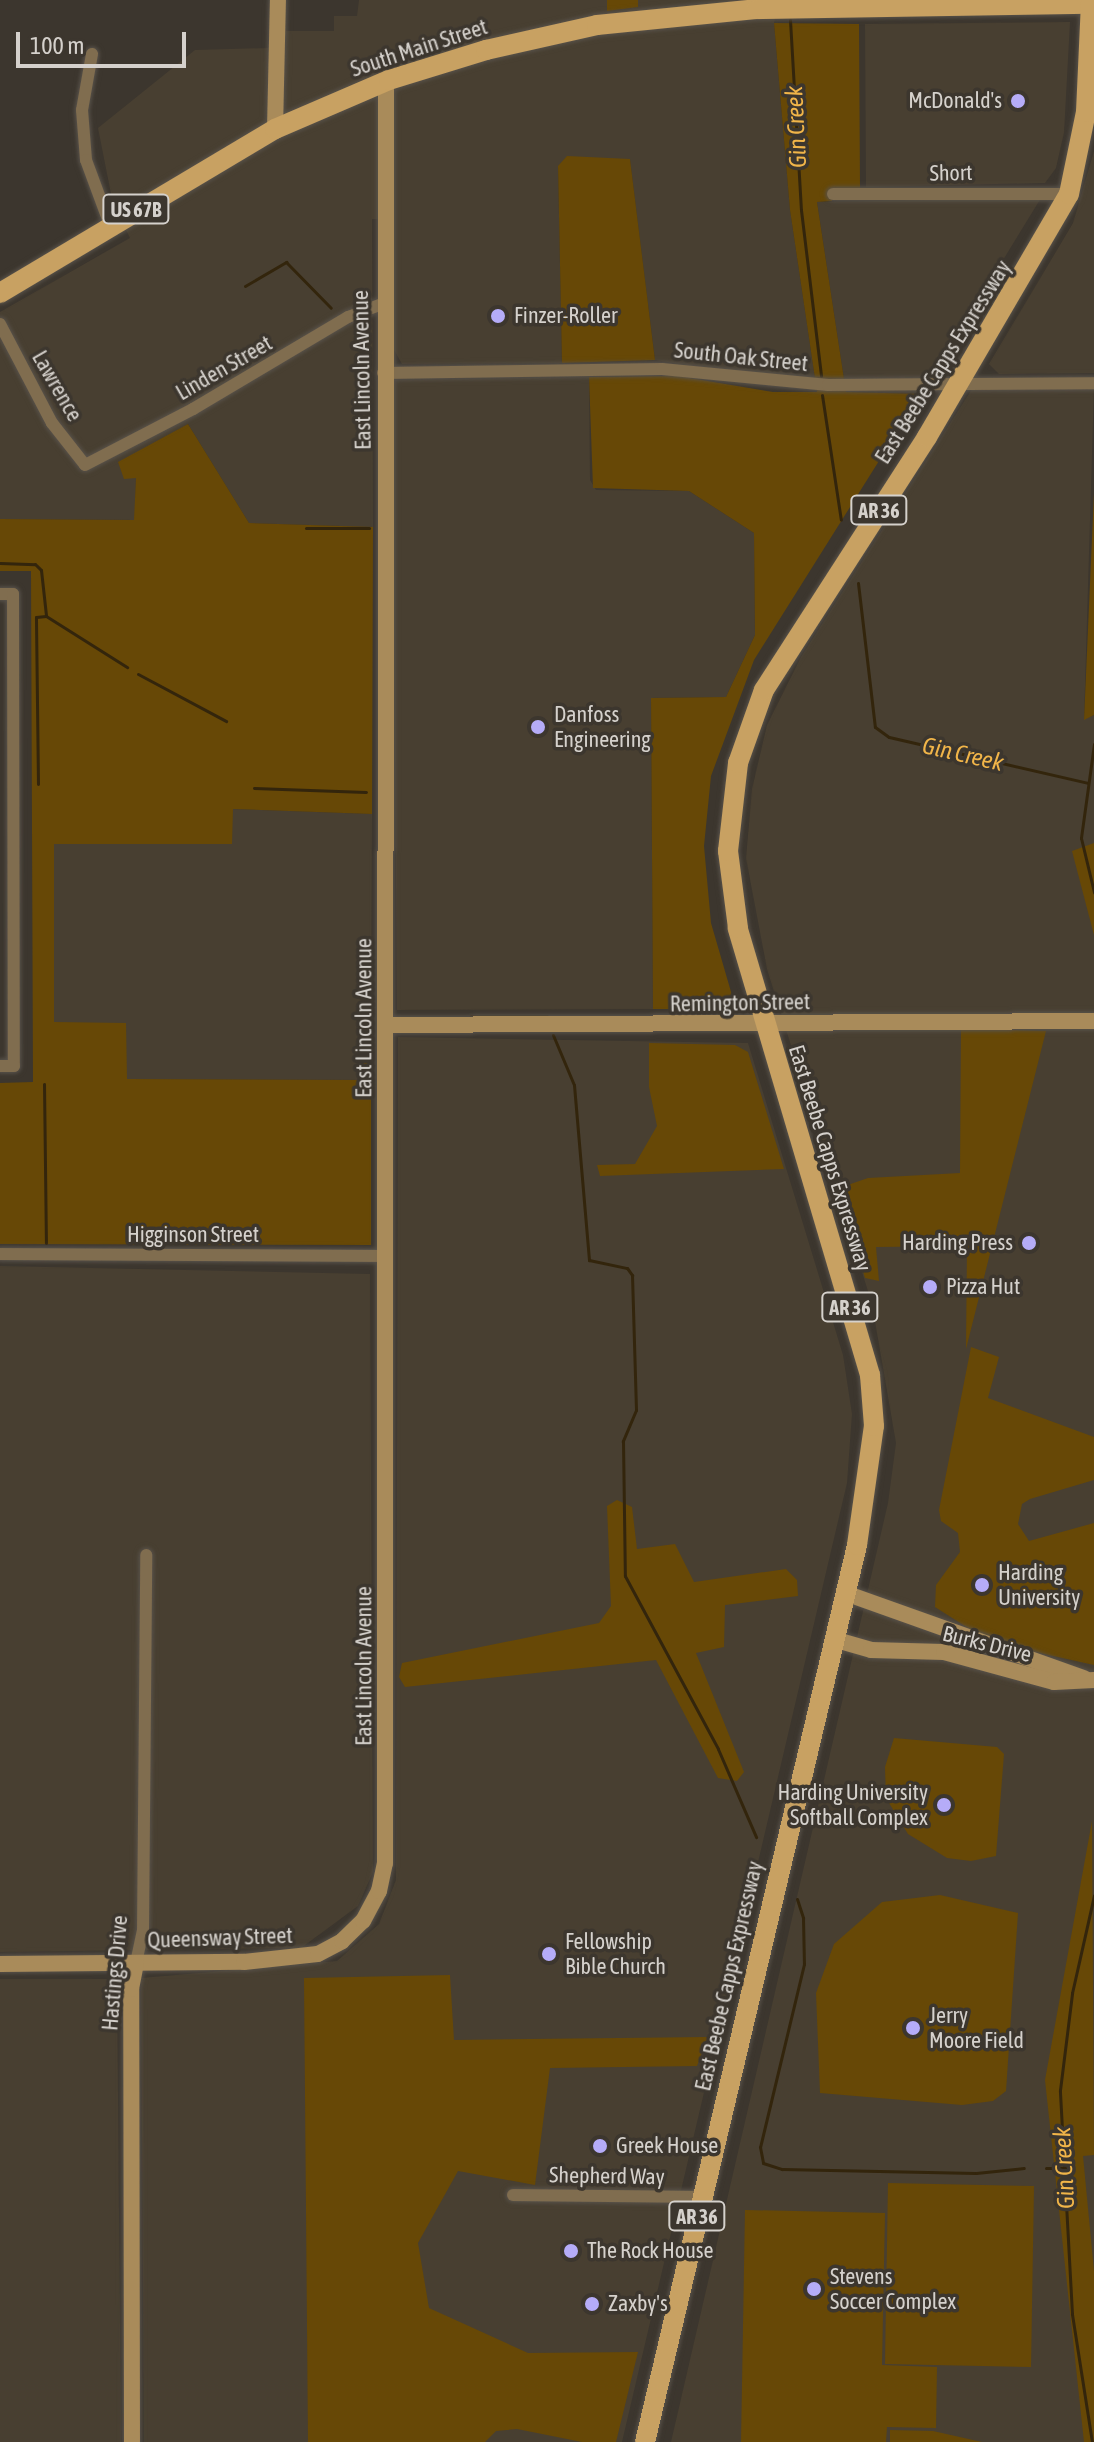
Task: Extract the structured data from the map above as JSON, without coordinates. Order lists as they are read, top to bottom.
{
  "streets": {
    "main road": [
      "South Main Street",
      "US 67B",
      "East Beebe Capps Expressway",
      "AR 36"
    ],
    "street": [
      "Short",
      "South Oak Street",
      "Linden Street",
      "East Lincoln Avenue",
      "Lawrence",
      "Remington Street",
      "Higginson Street",
      "Burks Drive",
      "Queensway Street",
      "Hastings Drive",
      "Shepherd Way"
    ]
  },
  "crossings": [
    ["South Main Street", "East Beebe Capps Expressway"],
    ["South Main Street", "East Lincoln Avenue"],
    ["Short", "East Beebe Capps Expressway"],
    ["South Oak Street", "East Beebe Capps Expressway"],
    ["South Oak Street", "East Lincoln Avenue"],
    ["East Beebe Capps Expressway", "Remington Street"],
    ["East Beebe Capps Expressway", "Burks Drive"],
    ["East Beebe Capps Expressway", "Shepherd Way"],
    ["Linden Street", "East Lincoln Avenue"],
    ["Linden Street", "Lawrence"],
    ["East Lincoln Avenue", "Remington Street"],
    ["East Lincoln Avenue", "Higginson Street"],
    ["East Lincoln Avenue", "Queensway Street"],
    ["Queensway Street", "Hastings Drive"]
  ],
  "water": ["Gin Creek"],
  "places": [
    "McDonald's",
    "Finzer-Roller",
    "Danfoss Engineering",
    "Harding Press",
    "Pizza Hut",
    "Harding University",
    "Harding University Softball Complex",
    "Fellowship Bible Church",
    "Jerry Moore Field",
    "Greek House",
    "The Rock House",
    "Stevens Soccer Complex",
    "Zaxby's"
  ],
  "scale_bar": "100 m"
}
